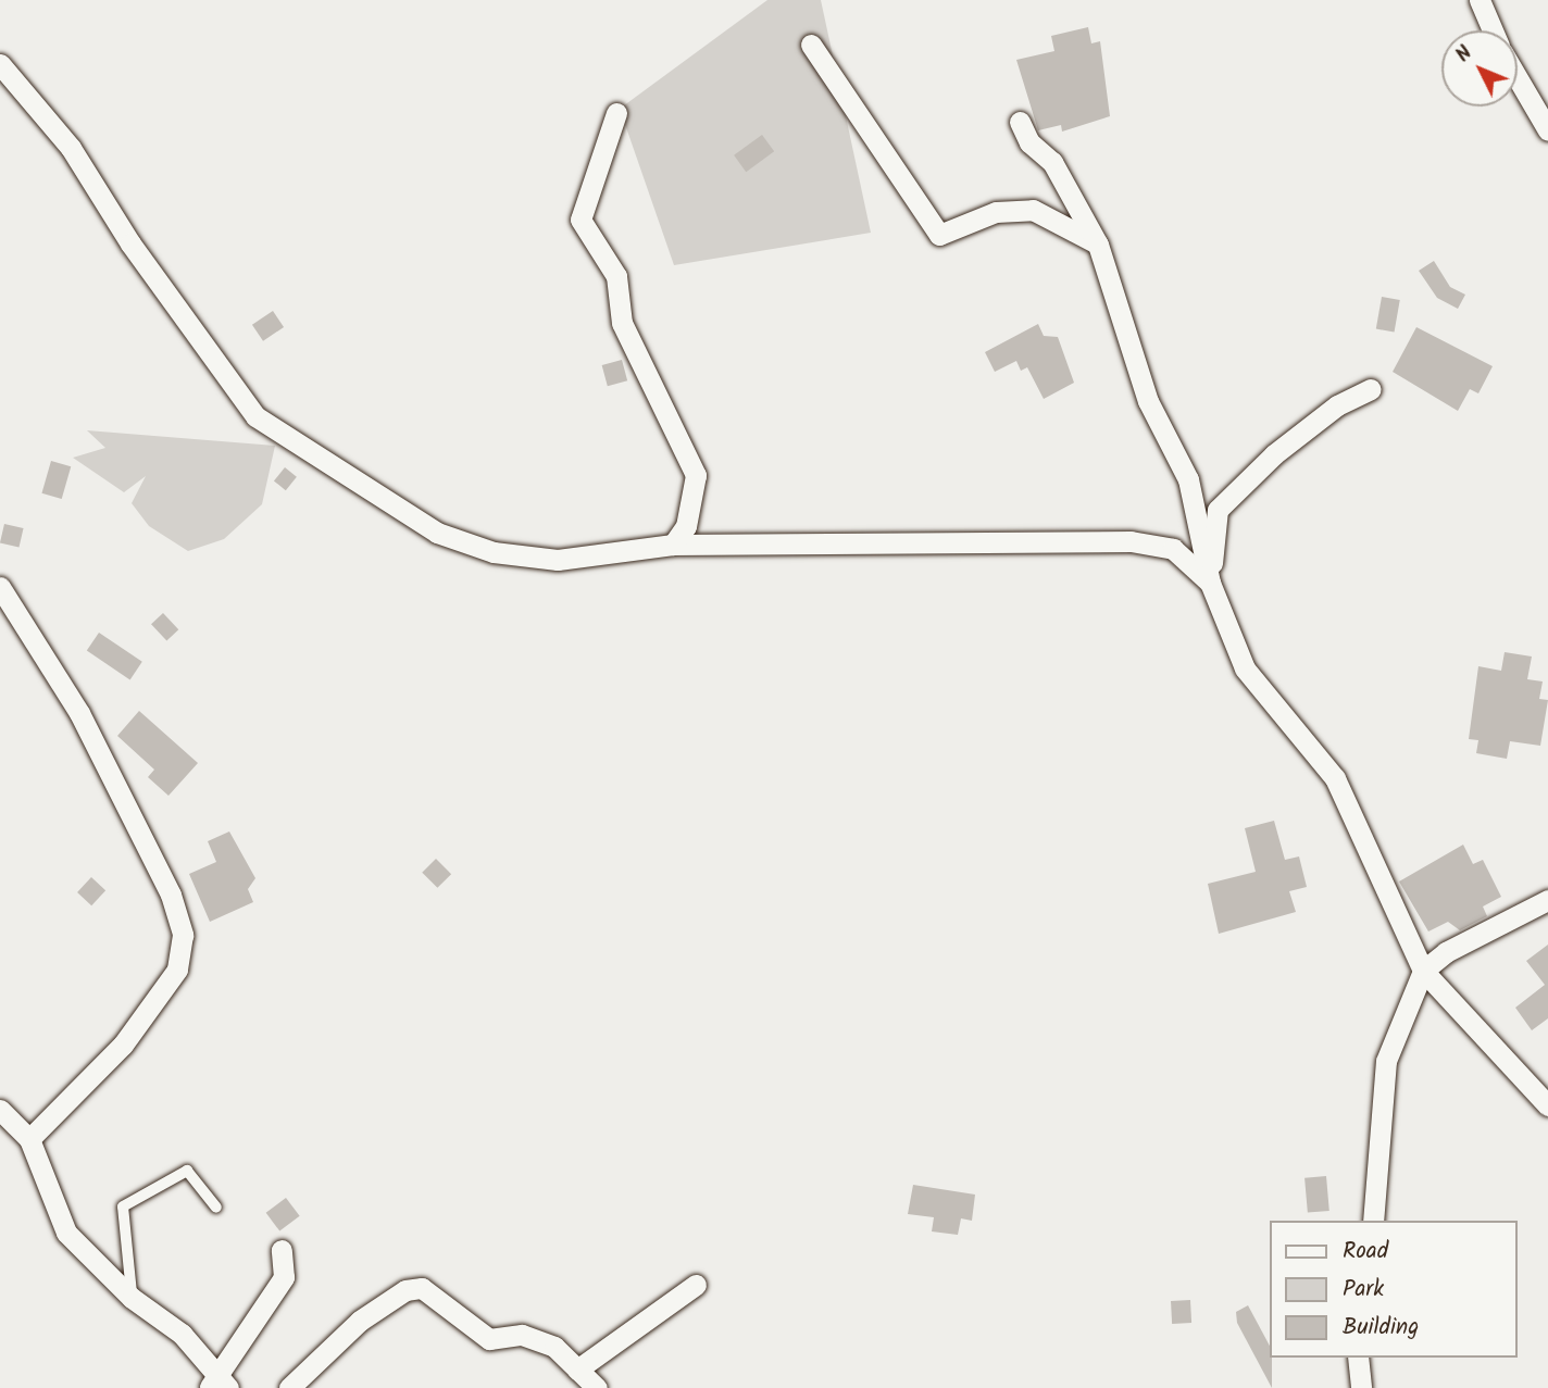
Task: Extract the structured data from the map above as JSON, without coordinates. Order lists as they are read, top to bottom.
{
  "legend": ["Road", "Park", "Building"],
  "north": "top left"
}
